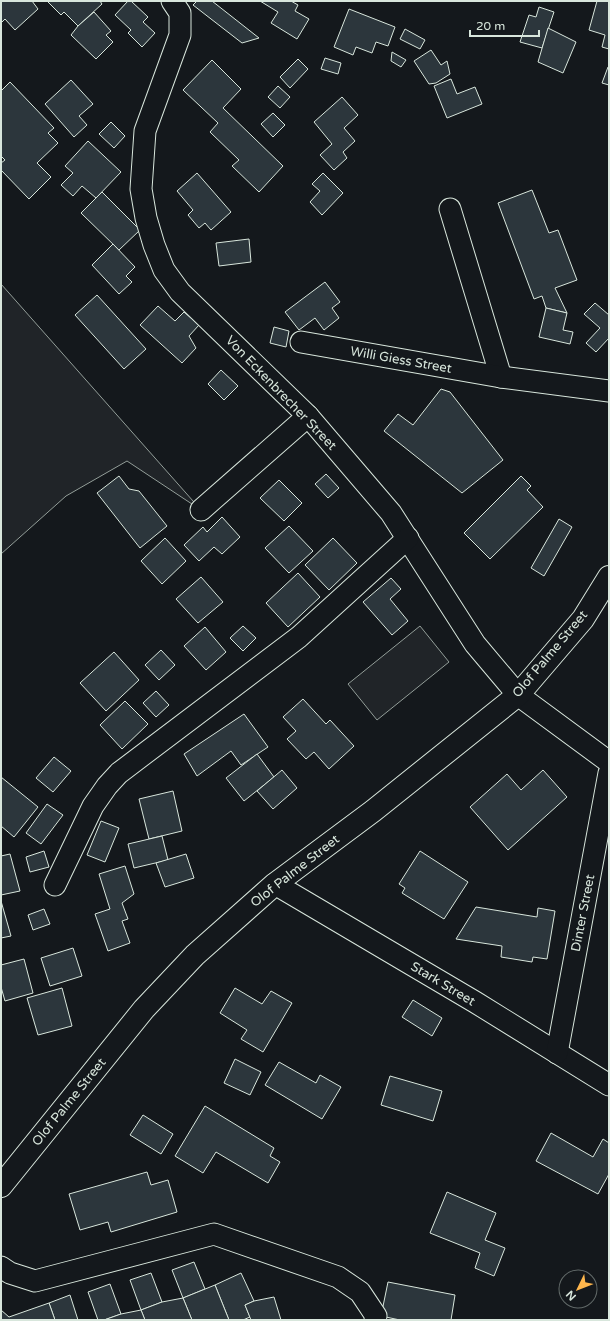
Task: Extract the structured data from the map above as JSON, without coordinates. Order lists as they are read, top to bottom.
{
  "streets": {
    "street": [
      "Willi Giess Street",
      "Von Eckenbrecher Street",
      "Olof Palme Street",
      "Dinter Street",
      "Stark Street"
    ]
  },
  "crossings": [
    ["Von Eckenbrecher Street", "Olof Palme Street"],
    ["Olof Palme Street", "Stark Street"],
    ["Dinter Street", "Stark Street"]
  ],
  "scale_bar": "20 m",
  "north": "bottom left"
}
